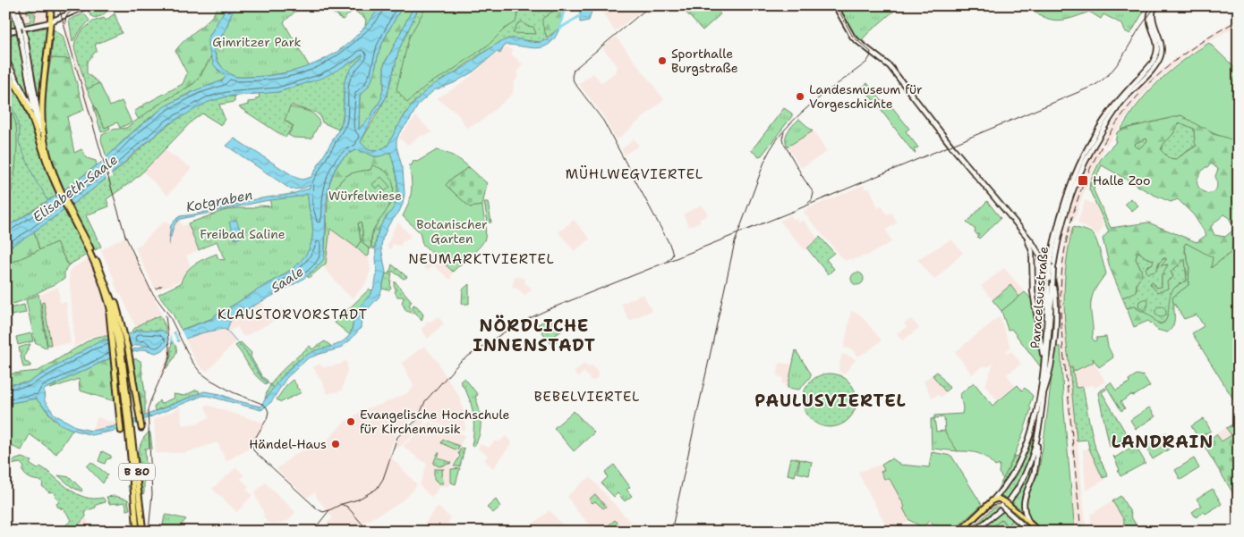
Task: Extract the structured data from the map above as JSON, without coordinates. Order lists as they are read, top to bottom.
{
  "streets": {
    "main road": ["Paracelsusstraße", "B 80"]
  },
  "districts": [
    "MÜHLWEGVIERTEL",
    "NEUMARKTVIERTEL",
    "KLAUSTORVORSTADT",
    "NÖRDLICHE INNENSTADT",
    "BEBELVIERTEL",
    "PAULUSVIERTEL",
    "LANDRAIN"
  ],
  "water": ["Elisabeth-Saale", "Kotgraben", "Saale"],
  "parks": [
    "Gimritzer Park",
    "Würfelwiese",
    "Botanischer Garten",
    "Freibad Saline"
  ],
  "places": {
    "other": [
      "Sporthalle Burgstraße",
      "Landesmuseum für Vorgeschichte",
      "Evangelische Hochschule für Kirchenmusik",
      "Händel-Haus"
    ],
    "transit": ["Halle Zoo"]
  }
}
